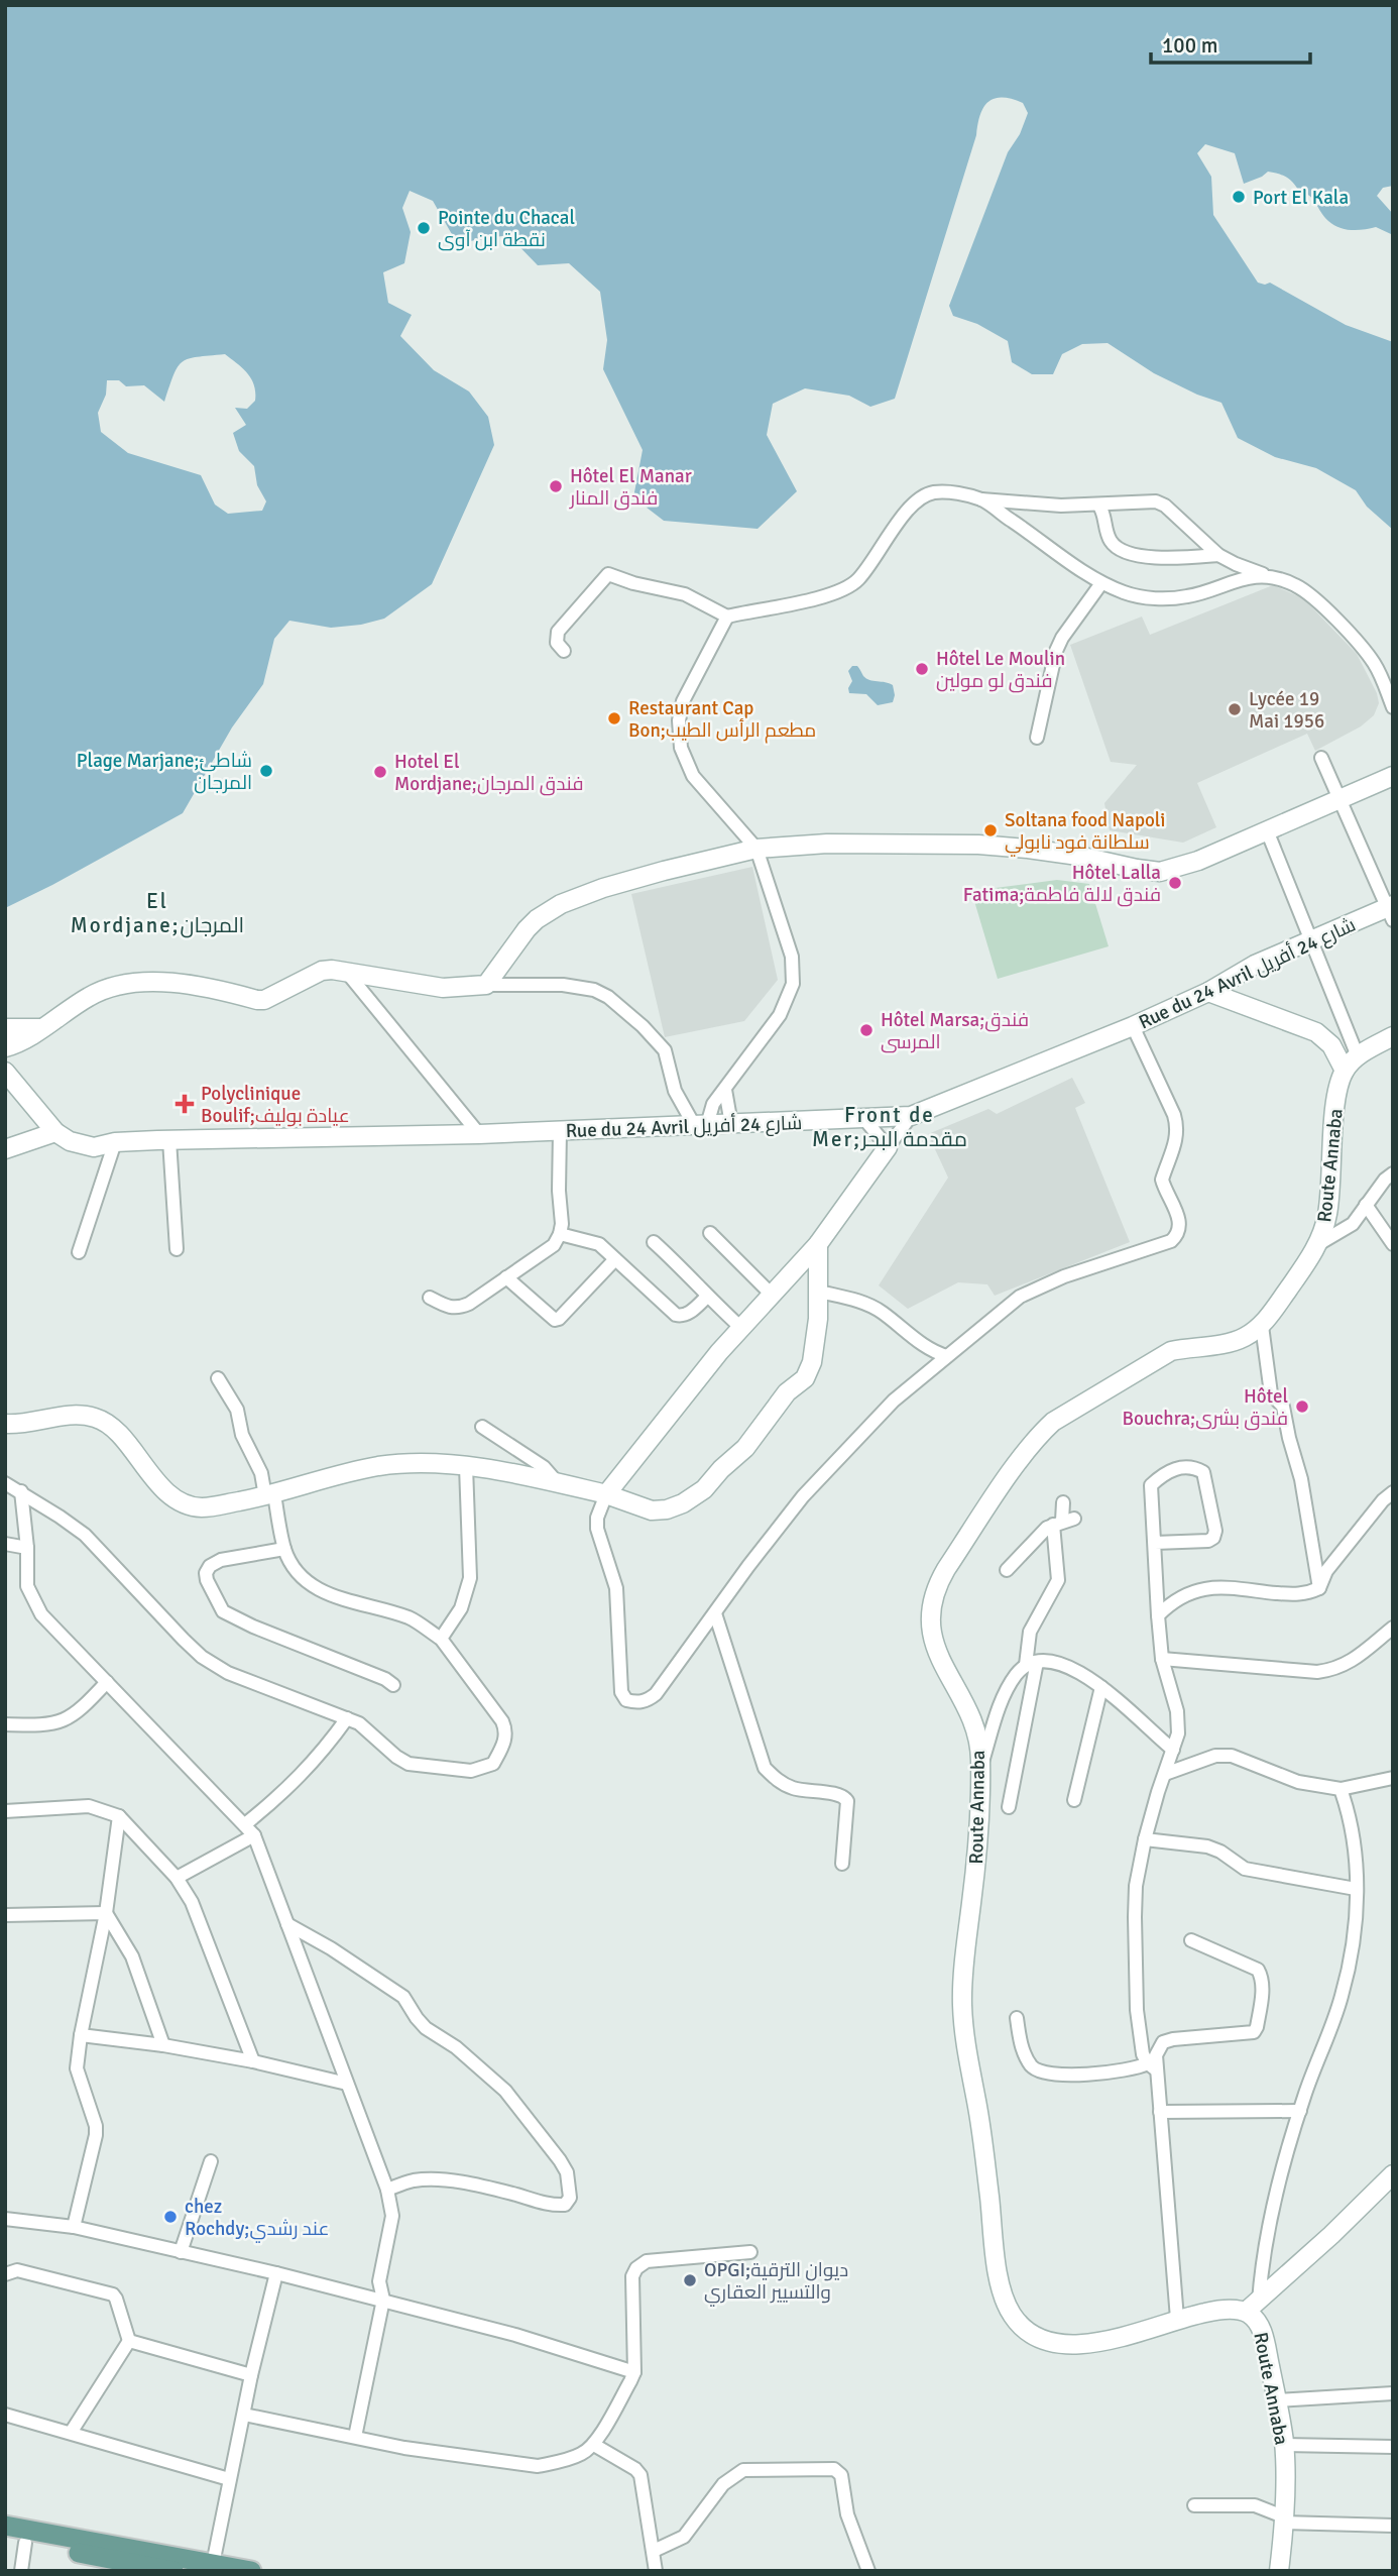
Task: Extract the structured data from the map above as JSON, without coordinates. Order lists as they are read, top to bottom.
{
  "streets": {
    "street": ["Rue du 24 Avril شارع 24 أفريل", "Route Annaba"]
  },
  "districts": ["El Mordjane;المرجان", "Front de Mer;مقدمة البحر"],
  "places": {
    "other": [
      "Port El Kala",
      "Pointe du Chacal نقطة ابن آوى",
      "Hôtel El Manar فندق المنار",
      "Hôtel Le Moulin فندق لو مولين",
      "Lycée 19 Mai 1956",
      "Restaurant Cap Bon;مطعم الرأس الطيب",
      "Plage Marjane;شاطئ المرجان",
      "Hotel El Mordjane;فندق المرجان",
      "Soltana food Napoli سلطانة فود نابولي",
      "Hôtel Lalla Fatima;فندق لالة فاطمة",
      "Hôtel Marsa;فندق المرسى",
      "Hôtel Bouchra;فندق بشرى",
      "chez Rochdy;عند رشدي",
      "OPGI;ديوان الترقية والتسيير العقاري"
    ],
    "health": ["Polyclinique Boulif;عيادة بوليف"]
  },
  "scale_bar": "100 m"
}
